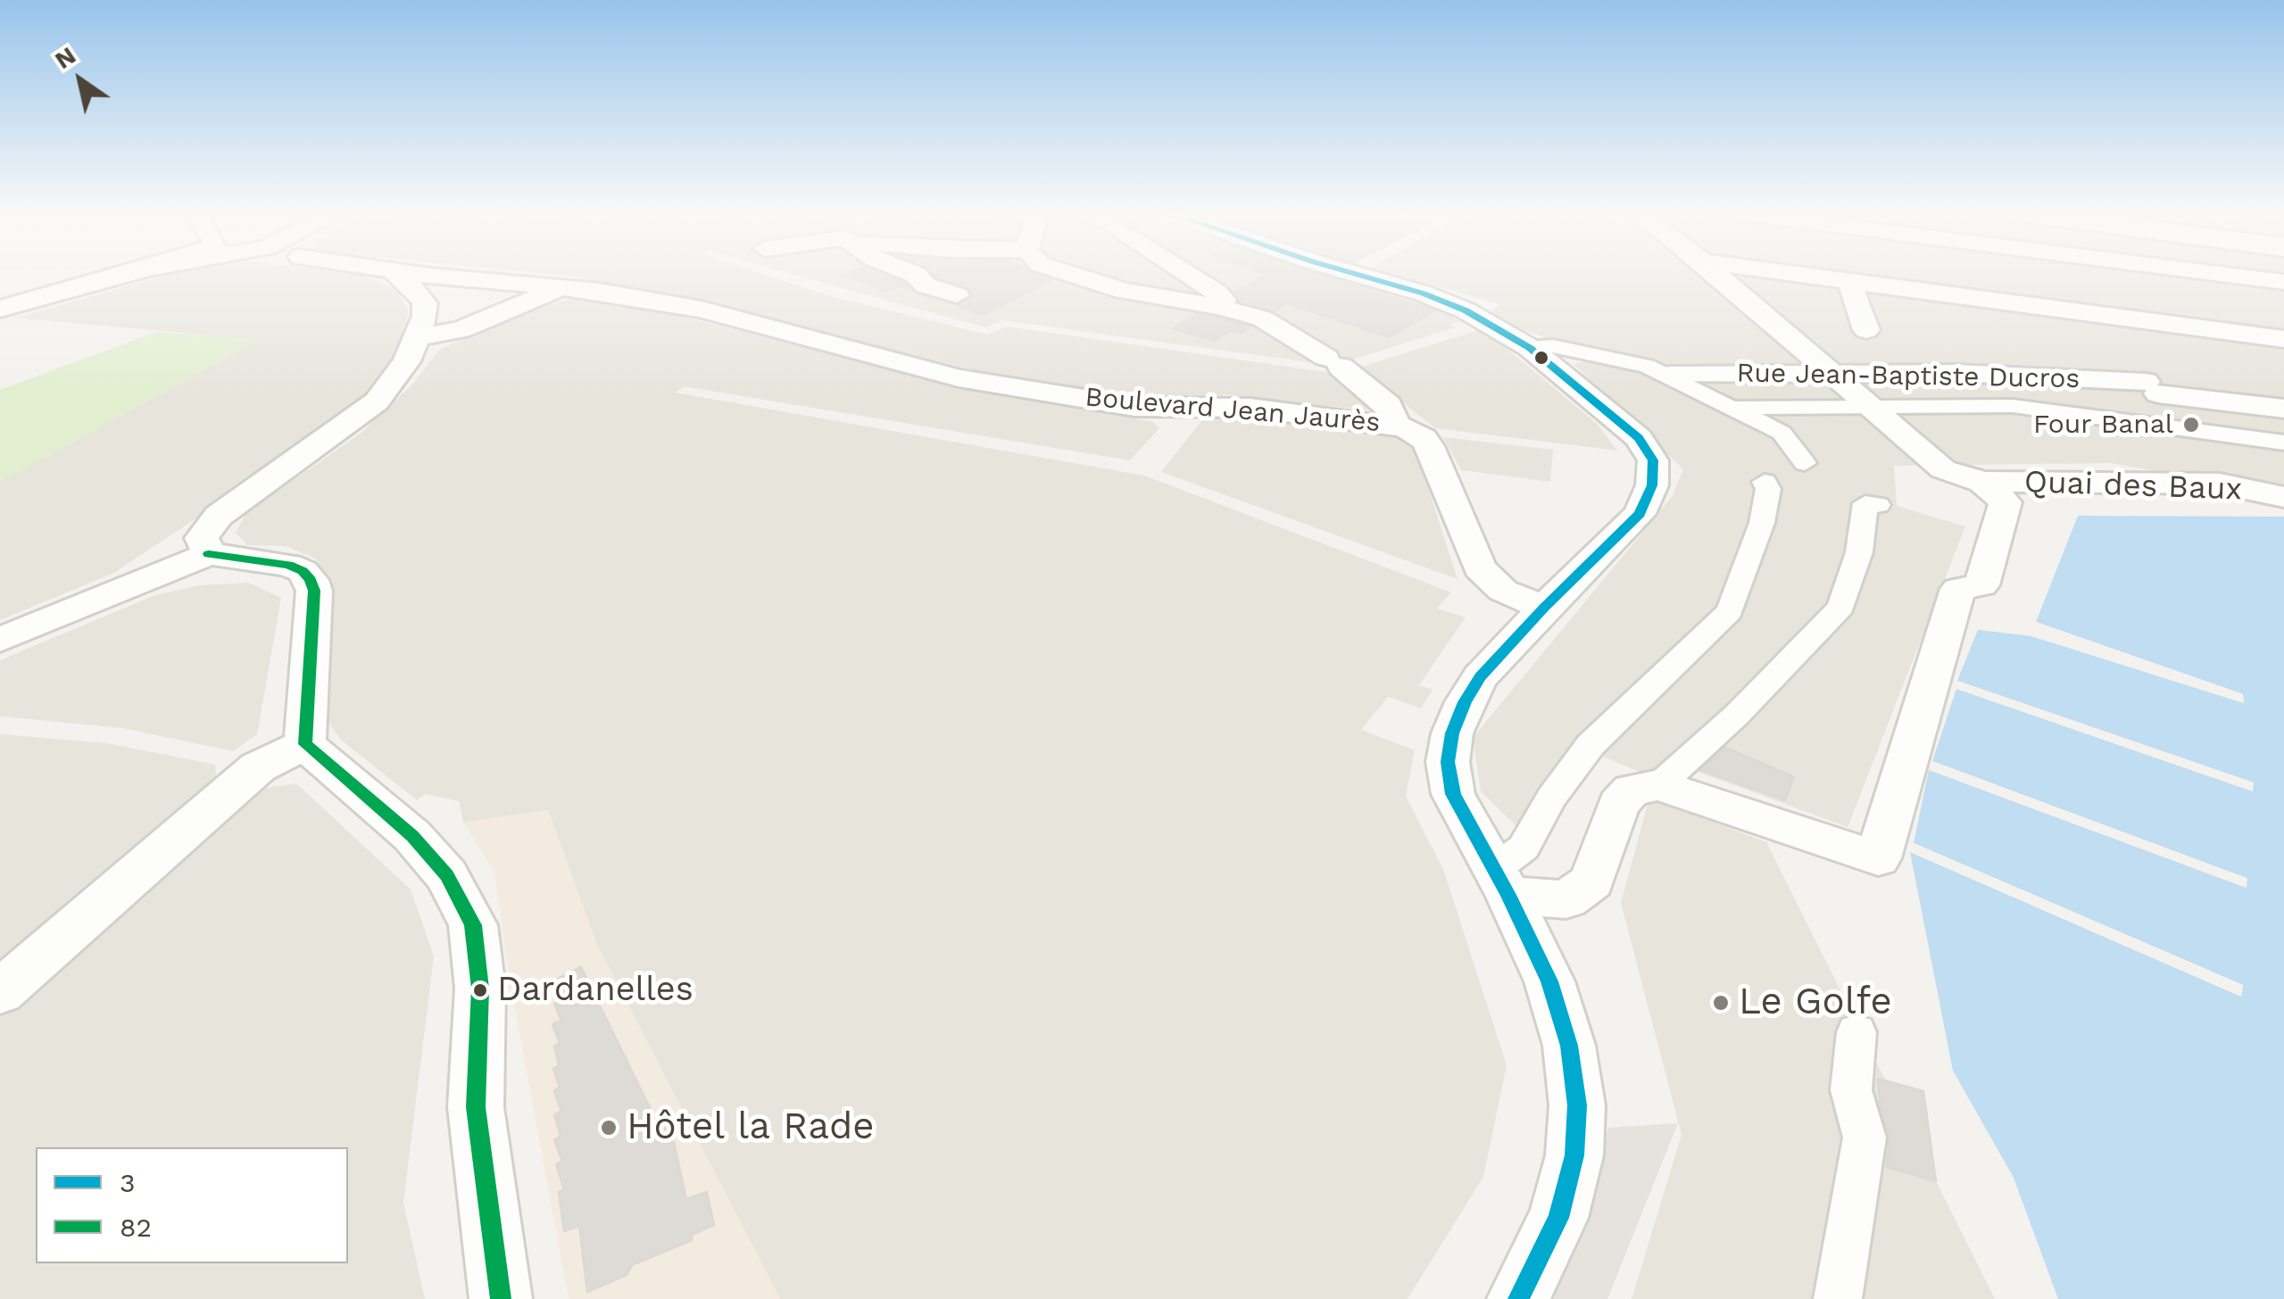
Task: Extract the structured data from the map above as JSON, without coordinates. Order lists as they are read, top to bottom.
{
  "streets": {
    "street": ["Rue Jean-Baptiste Ducros", "Boulevard Jean Jaurès", "Quai des Baux"]
  },
  "crossings": [
    ["Rue Jean-Baptiste Ducros", "Quai des Baux"]
  ],
  "places": [
    "Four Banal",
    "Dardanelles",
    "Le Golfe",
    "Hôtel la Rade"
  ],
  "lines": ["transit line 3", "transit line 82"],
  "legend": ["3", "82"],
  "north": "top left"
}
